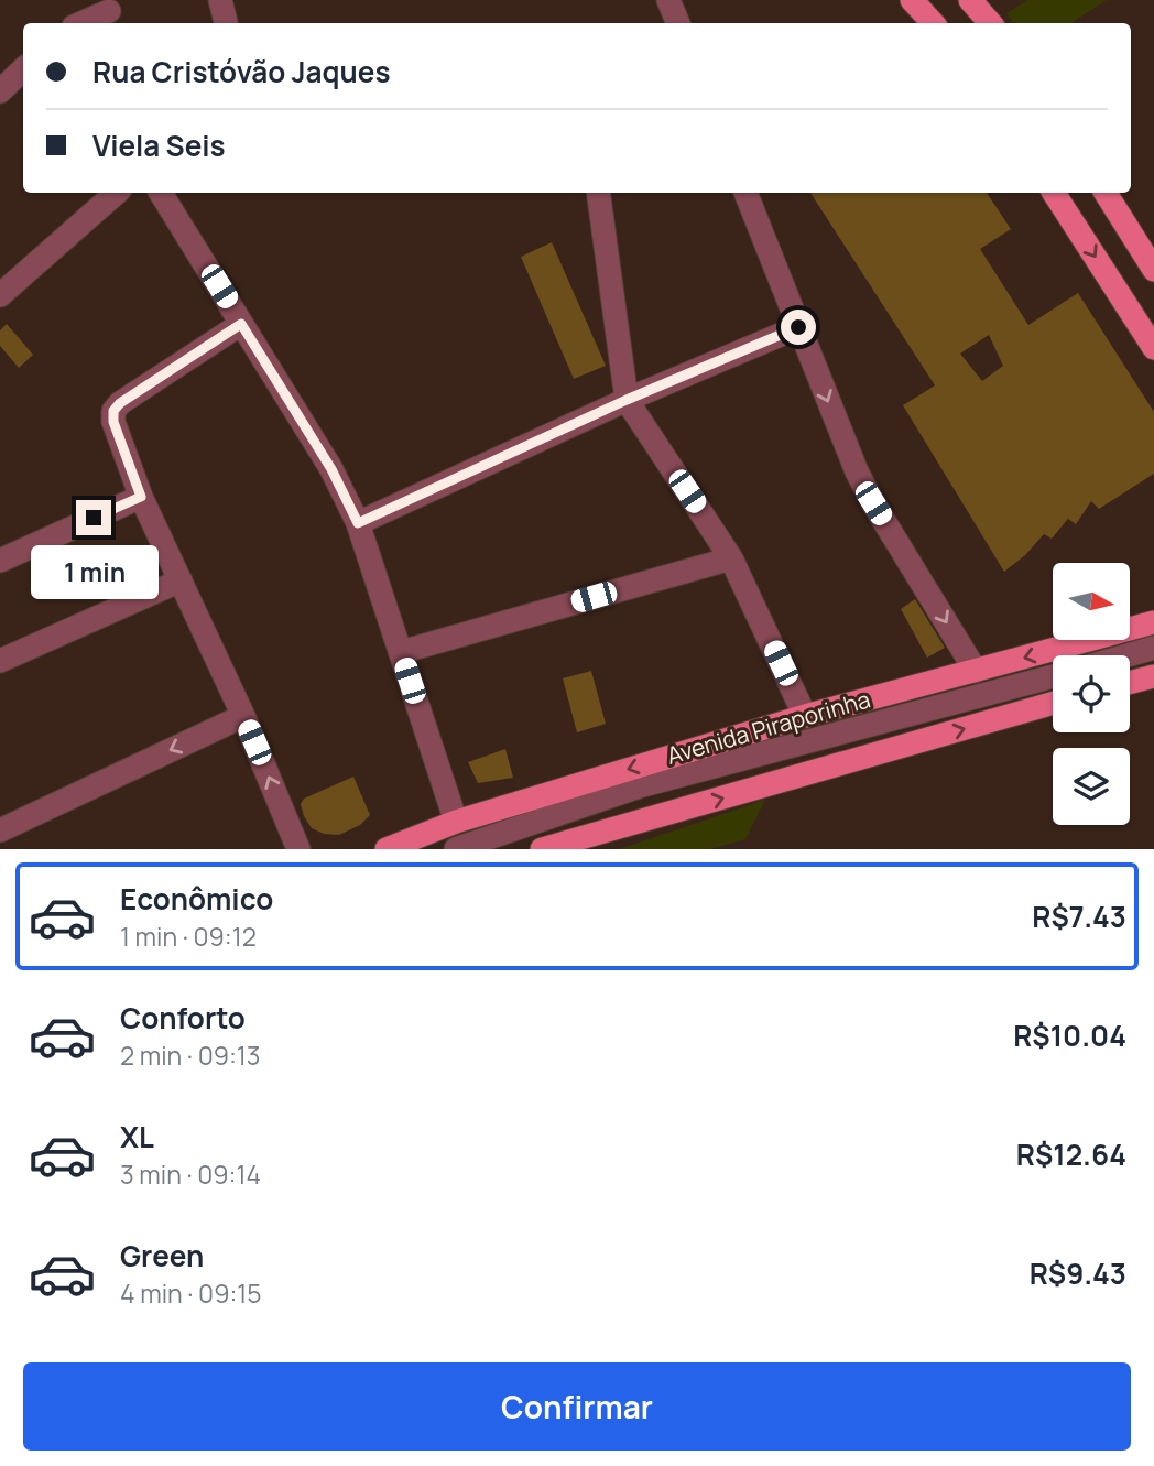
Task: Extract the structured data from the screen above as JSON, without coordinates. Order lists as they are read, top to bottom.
{
  "streets": {
    "main road": ["Avenida Piraporinha"]
  },
  "north": "right",
  "page": {
    "banner": ["Rua Cristóvão Jaques", "Viela Seis"],
    "bubble": "1 min",
    "list": [
      {
        "name": "Econômico",
        "note": "1 min · 09:12",
        "value": "R$7.43"
      },
      {
        "name": "Conforto",
        "note": "2 min · 09:13",
        "value": "R$10.04"
      },
      {
        "name": "XL",
        "note": "3 min · 09:14",
        "value": "R$12.64"
      },
      {
        "name": "Green",
        "note": "4 min · 09:15",
        "value": "R$9.43"
      }
    ],
    "buttons": "Confirmar"
  }
}
